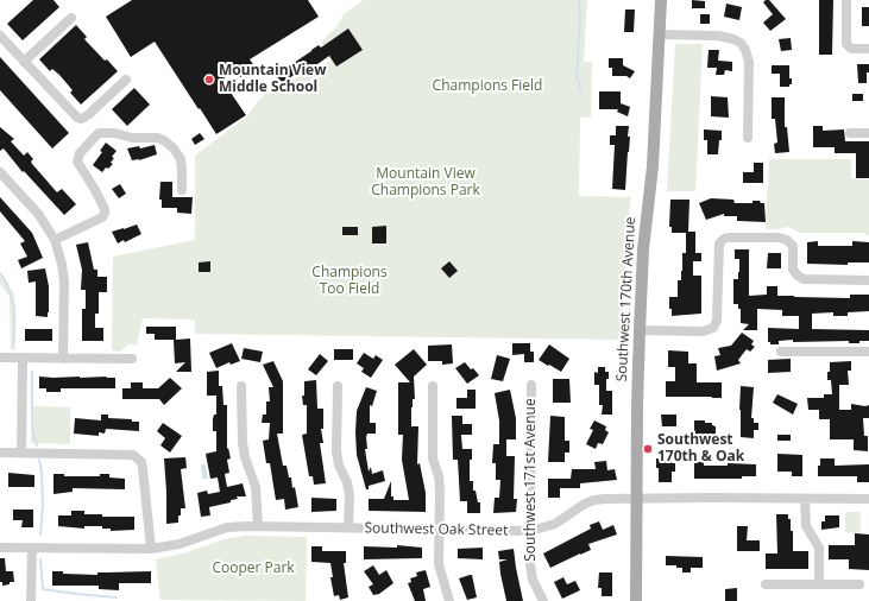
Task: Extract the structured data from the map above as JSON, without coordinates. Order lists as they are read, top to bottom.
{
  "streets": {
    "main road": ["Southwest 170th Avenue"],
    "street": ["Southwest 171st Avenue", "Southwest Oak Street"]
  },
  "crossings": [
    ["Southwest 170th Avenue", "Southwest Oak Street"],
    ["Southwest 171st Avenue", "Southwest Oak Street"]
  ],
  "parks": [
    "Champions Field",
    "Mountain View Champions Park",
    "Champions Too Field",
    "Cooper Park"
  ],
  "places": ["Mountain View Middle School", "Southwest 170th & Oak"]
}
